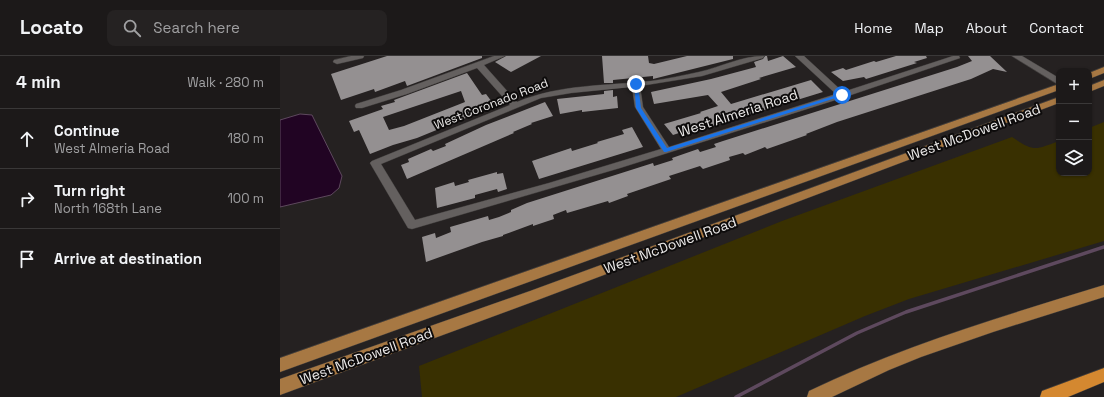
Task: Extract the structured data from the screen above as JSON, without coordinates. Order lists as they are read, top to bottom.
{
  "streets": {
    "main road": ["West McDowell Road"],
    "street": ["West Coronado Road", "West Almeria Road"]
  },
  "crossings": [
    ["West Coronado Road", "West Almeria Road"]
  ],
  "page": {
    "header": "Locato",
    "search": "Search here",
    "nav": [
      "Home",
      "Map",
      "About",
      "Contact"
    ],
    "heading": ["4 min", "Walk · 280 m"],
    "map_buttons": ["+", "−"],
    "list": [
      ["Continue", "West Almeria Road", "180 m"],
      ["Turn right", "North 168th Lane", "100 m"],
      "Arrive at destination"
    ]
  }
}
